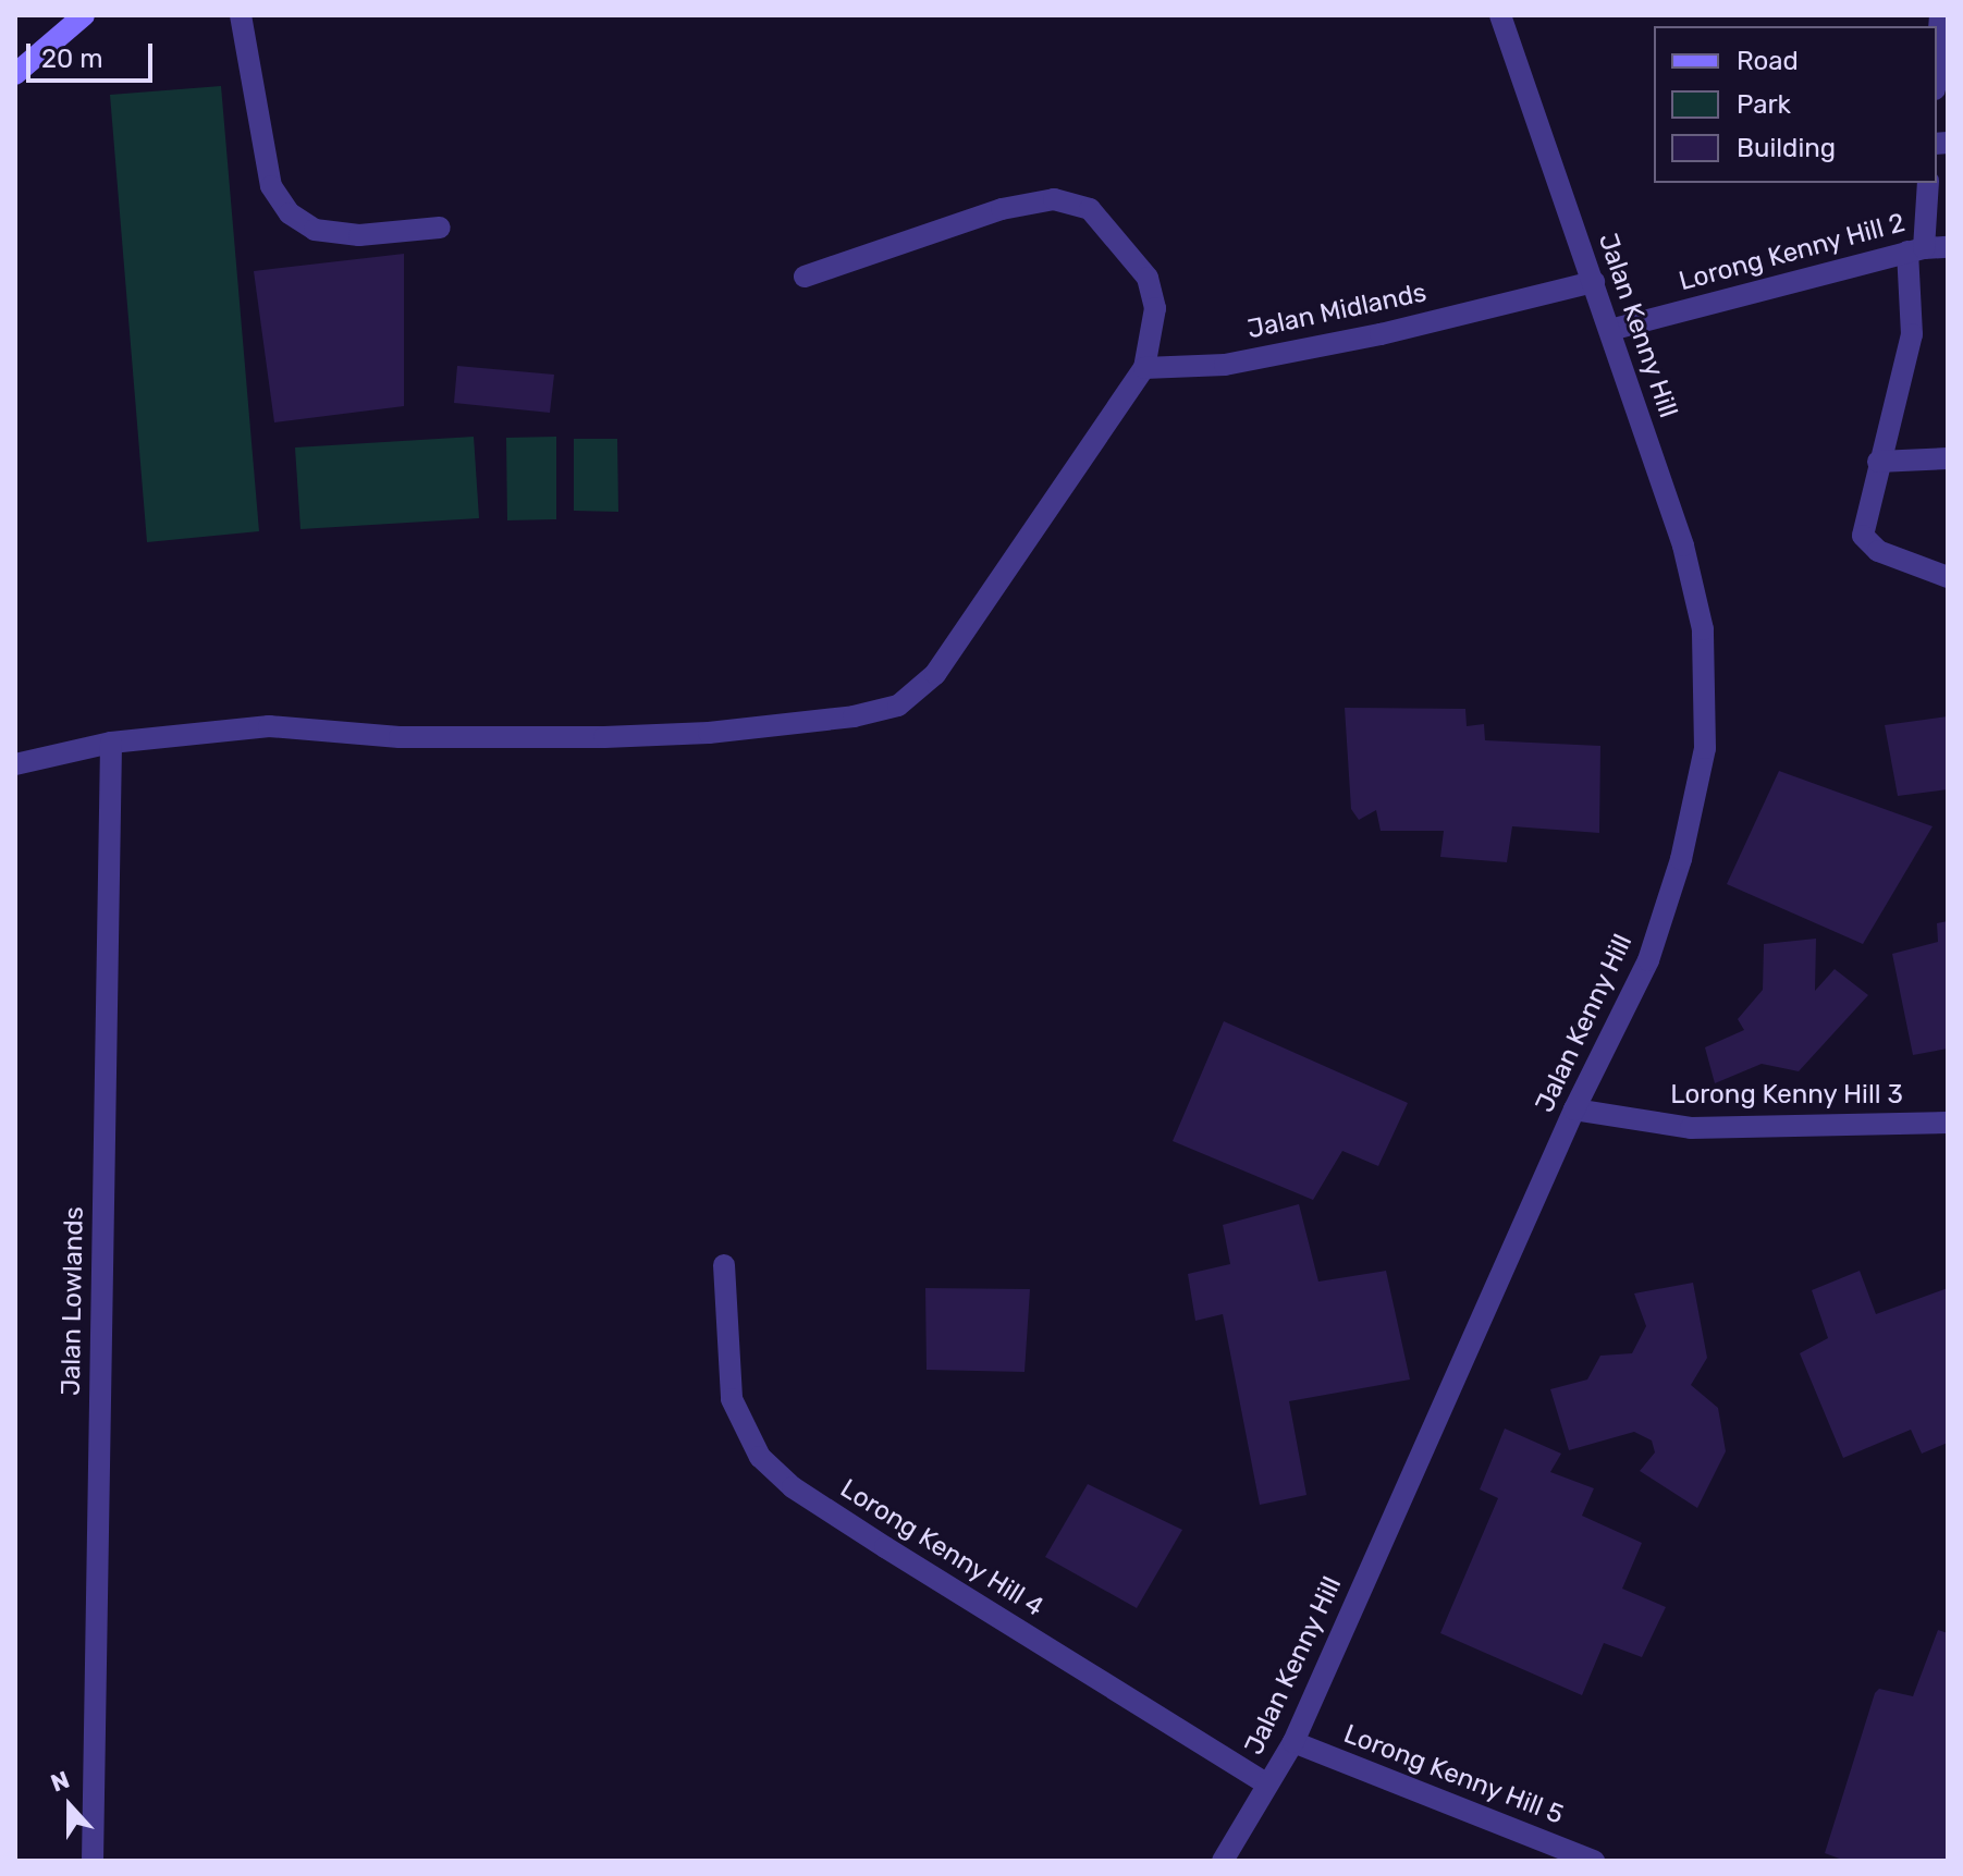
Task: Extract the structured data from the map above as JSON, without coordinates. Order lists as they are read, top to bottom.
{
  "streets": {
    "street": [
      "Lorong Kenny Hill 2",
      "Jalan Midlands",
      "Jalan Kenny Hill",
      "Lorong Kenny Hill 3",
      "Jalan Lowlands",
      "Lorong Kenny Hill 4",
      "Lorong Kenny Hill 5"
    ]
  },
  "crossings": [
    ["Lorong Kenny Hill 2", "Jalan Kenny Hill"],
    ["Jalan Midlands", "Jalan Kenny Hill"],
    ["Jalan Kenny Hill", "Lorong Kenny Hill 3"],
    ["Jalan Kenny Hill", "Lorong Kenny Hill 4"],
    ["Jalan Kenny Hill", "Lorong Kenny Hill 5"]
  ],
  "legend": ["Road", "Park", "Building"],
  "scale_bar": "20 m",
  "north": "top"
}
